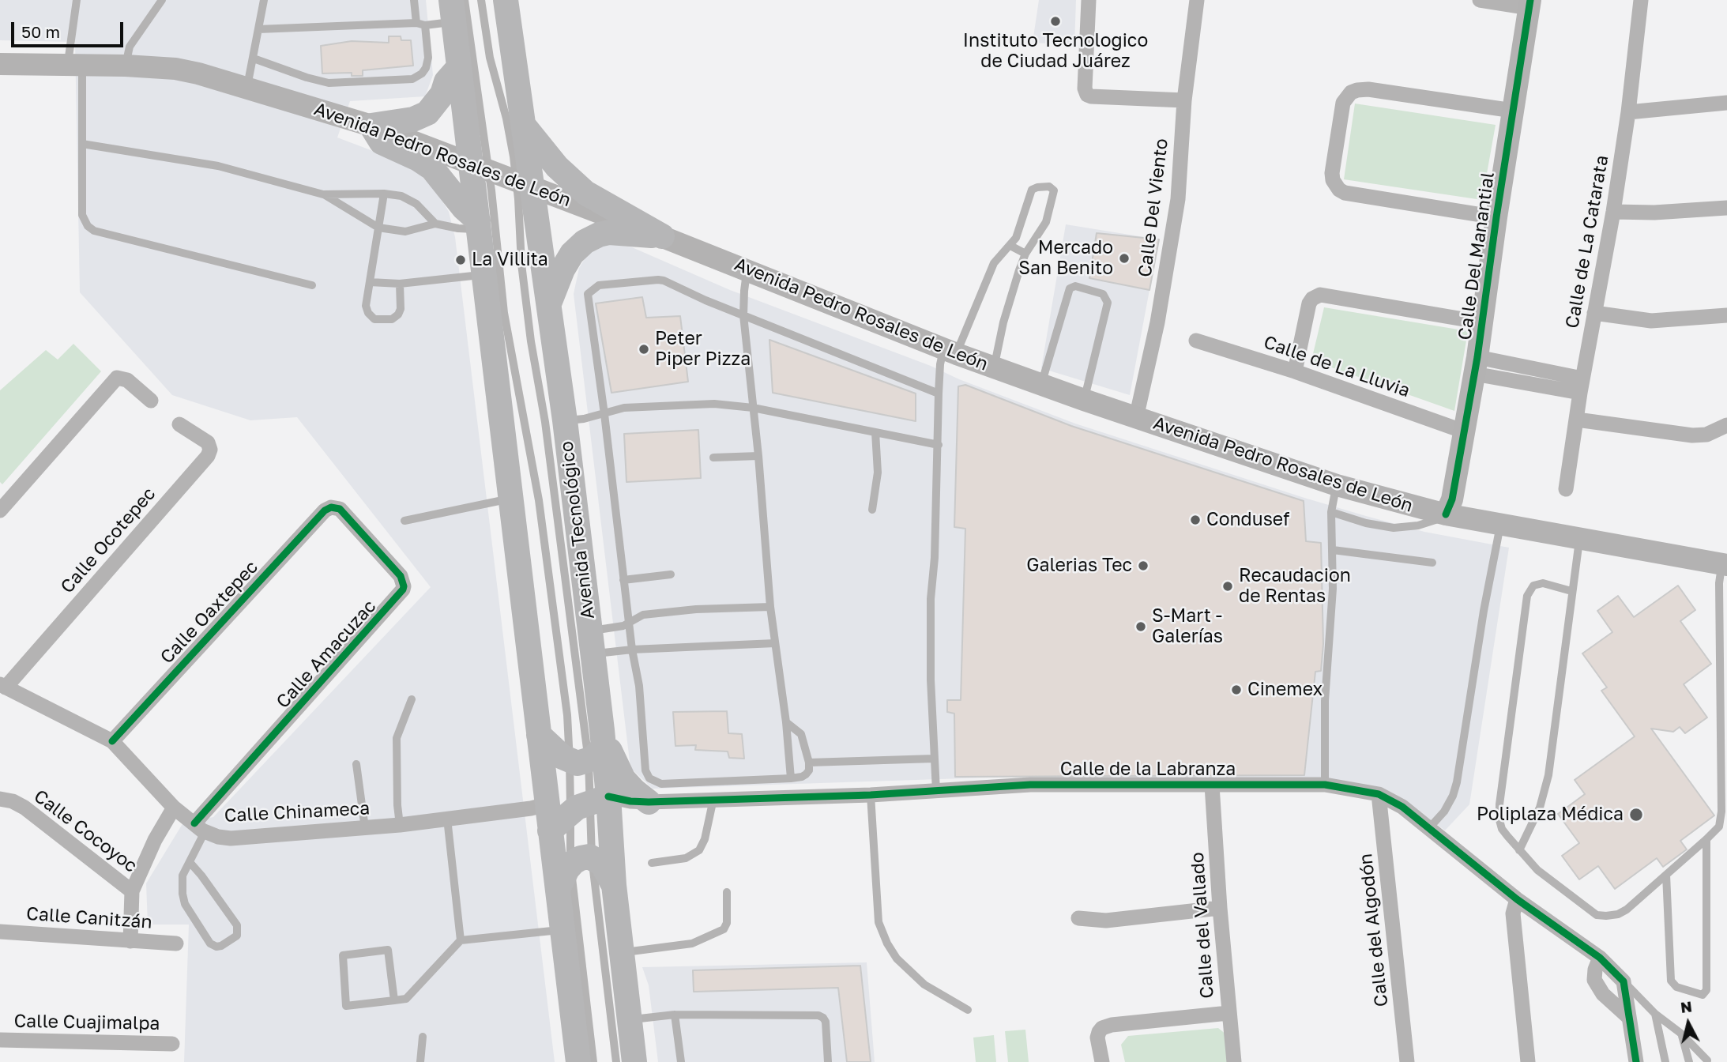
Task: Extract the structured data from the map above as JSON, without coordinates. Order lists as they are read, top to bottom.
{
  "streets": {
    "main road": ["Avenida Pedro Rosales de León", "Calle Del Manantial", "Avenida Tecnológico"],
    "street": [
      "Calle Del Viento",
      "Calle de La Catarata",
      "Calle de La Lluvia",
      "Calle Ocotepec",
      "Calle Oaxtepec",
      "Calle Amacuzac",
      "Calle de la Labranza",
      "Calle Chinameca",
      "Calle Cocoyoc",
      "Calle Canitzán",
      "Calle del Vallado",
      "Calle del Algodón",
      "Calle Cuajimalpa"
    ]
  },
  "crossings": [
    ["Avenida Pedro Rosales de León", "Calle Del Viento"],
    ["Avenida Pedro Rosales de León", "Calle Del Manantial"],
    ["Avenida Pedro Rosales de León", "Avenida Tecnológico"],
    ["Calle Del Manantial", "Calle de La Lluvia"],
    ["Avenida Tecnológico", "Calle de la Labranza"],
    ["Avenida Tecnológico", "Calle Chinameca"],
    ["Calle Ocotepec", "Calle Chinameca"],
    ["Calle Oaxtepec", "Calle Amacuzac"],
    ["Calle Oaxtepec", "Calle Chinameca"],
    ["Calle Amacuzac", "Calle Chinameca"],
    ["Calle de la Labranza", "Calle Chinameca"],
    ["Calle de la Labranza", "Calle del Vallado"],
    ["Calle de la Labranza", "Calle del Algodón"],
    ["Calle Cocoyoc", "Calle Canitzán"]
  ],
  "places": [
    "Instituto Tecnologico de Ciudad Juárez",
    "Mercado San Benito",
    "La Villita",
    "Peter Piper Pizza",
    "Condusef",
    "Galerias Tec",
    "Recaudacion de Rentas",
    "S-Mart - Galerías",
    "Cinemex",
    "Poliplaza Médica"
  ],
  "scale_bar": "50 m",
  "north": "top"
}
